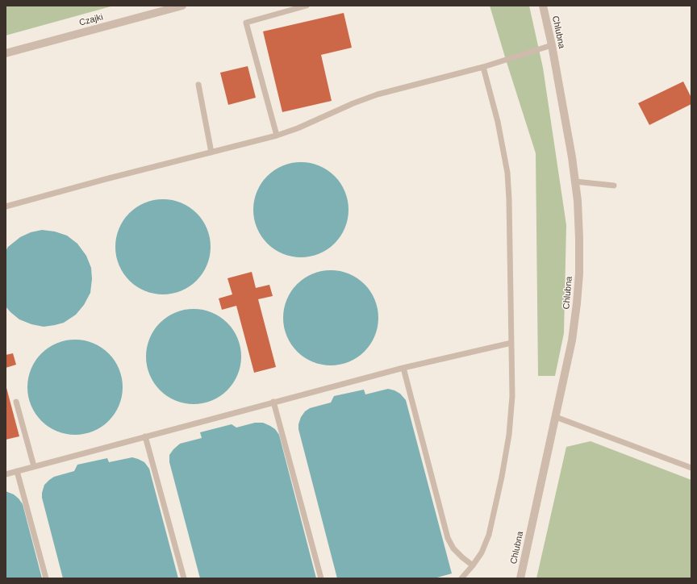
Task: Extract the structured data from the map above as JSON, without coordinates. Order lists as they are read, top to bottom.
{
  "streets": {
    "street": ["Czajki", "Chlubna"]
  }
}
